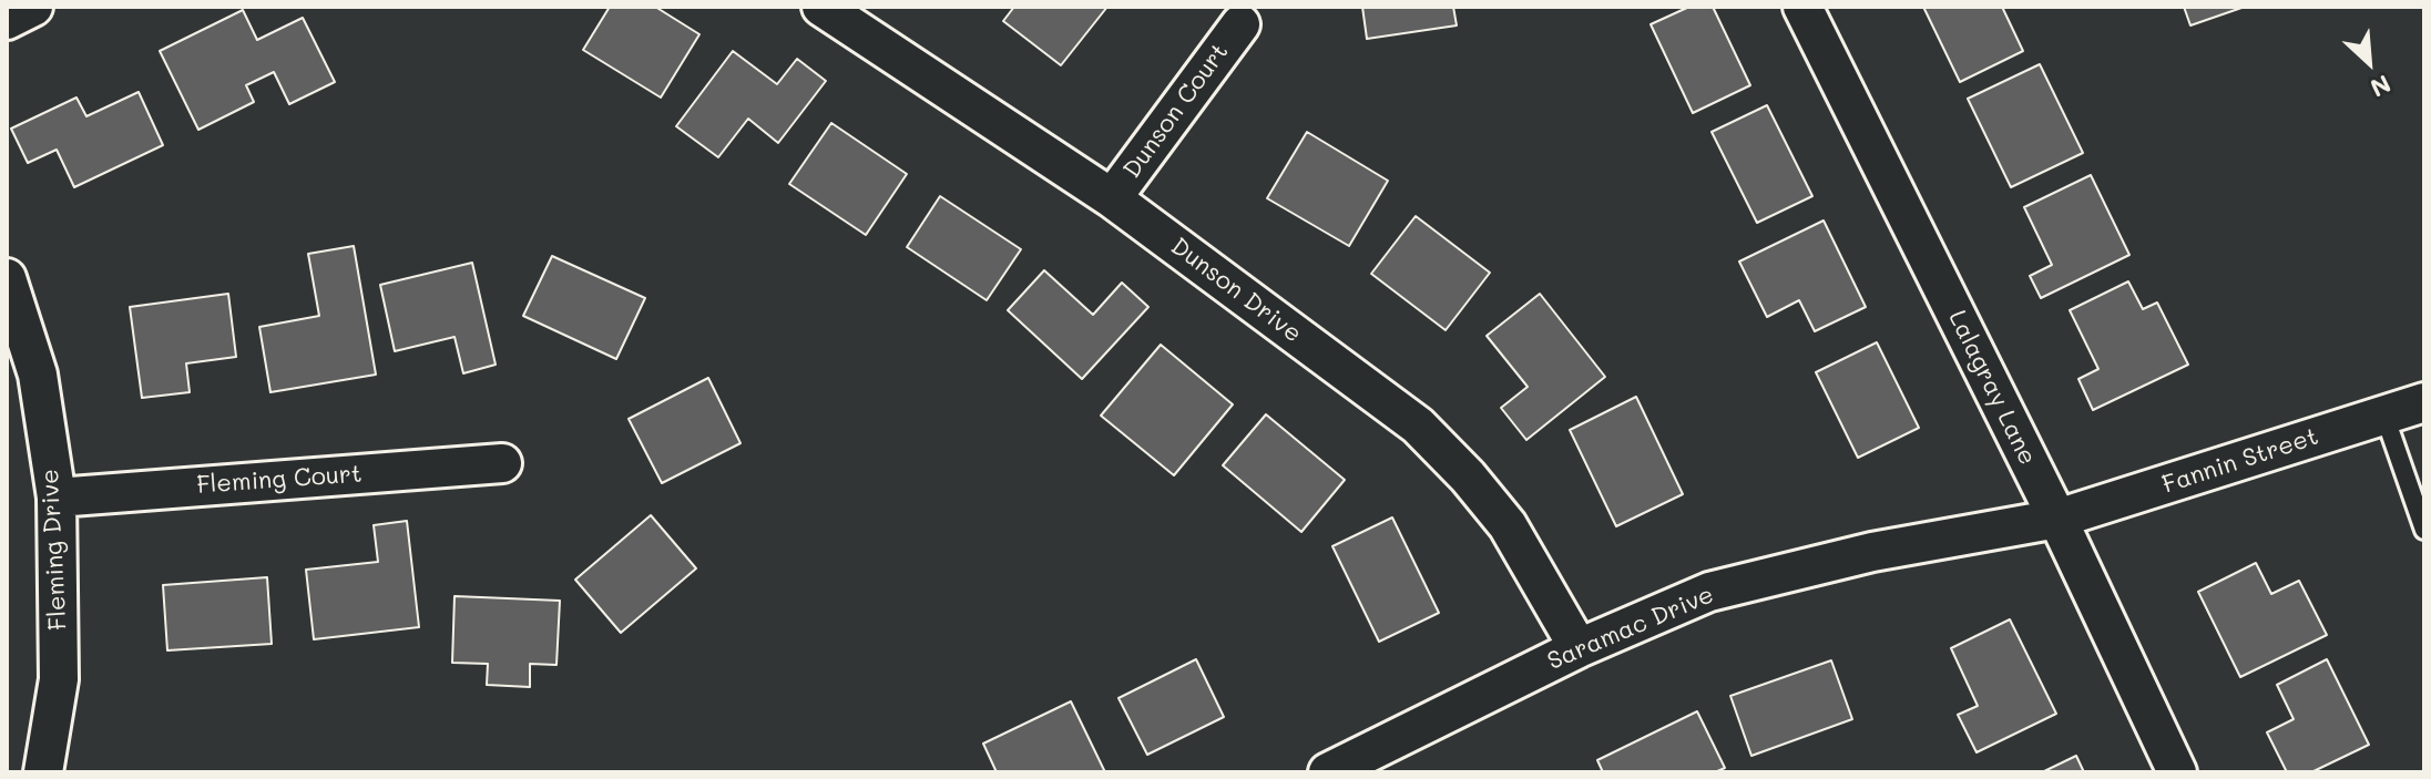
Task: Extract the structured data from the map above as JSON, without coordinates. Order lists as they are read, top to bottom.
{
  "streets": {
    "street": [
      "Dunson Court",
      "Dunson Drive",
      "Lalagray Lane",
      "Fannin Street",
      "Fleming Court",
      "Fleming Drive",
      "Saramac Drive"
    ]
  },
  "crossings": [
    ["Dunson Court", "Dunson Drive"],
    ["Dunson Drive", "Saramac Drive"],
    ["Lalagray Lane", "Fannin Street"],
    ["Lalagray Lane", "Saramac Drive"],
    ["Fannin Street", "Saramac Drive"],
    ["Fleming Court", "Fleming Drive"]
  ],
  "north": "bottom right"
}
